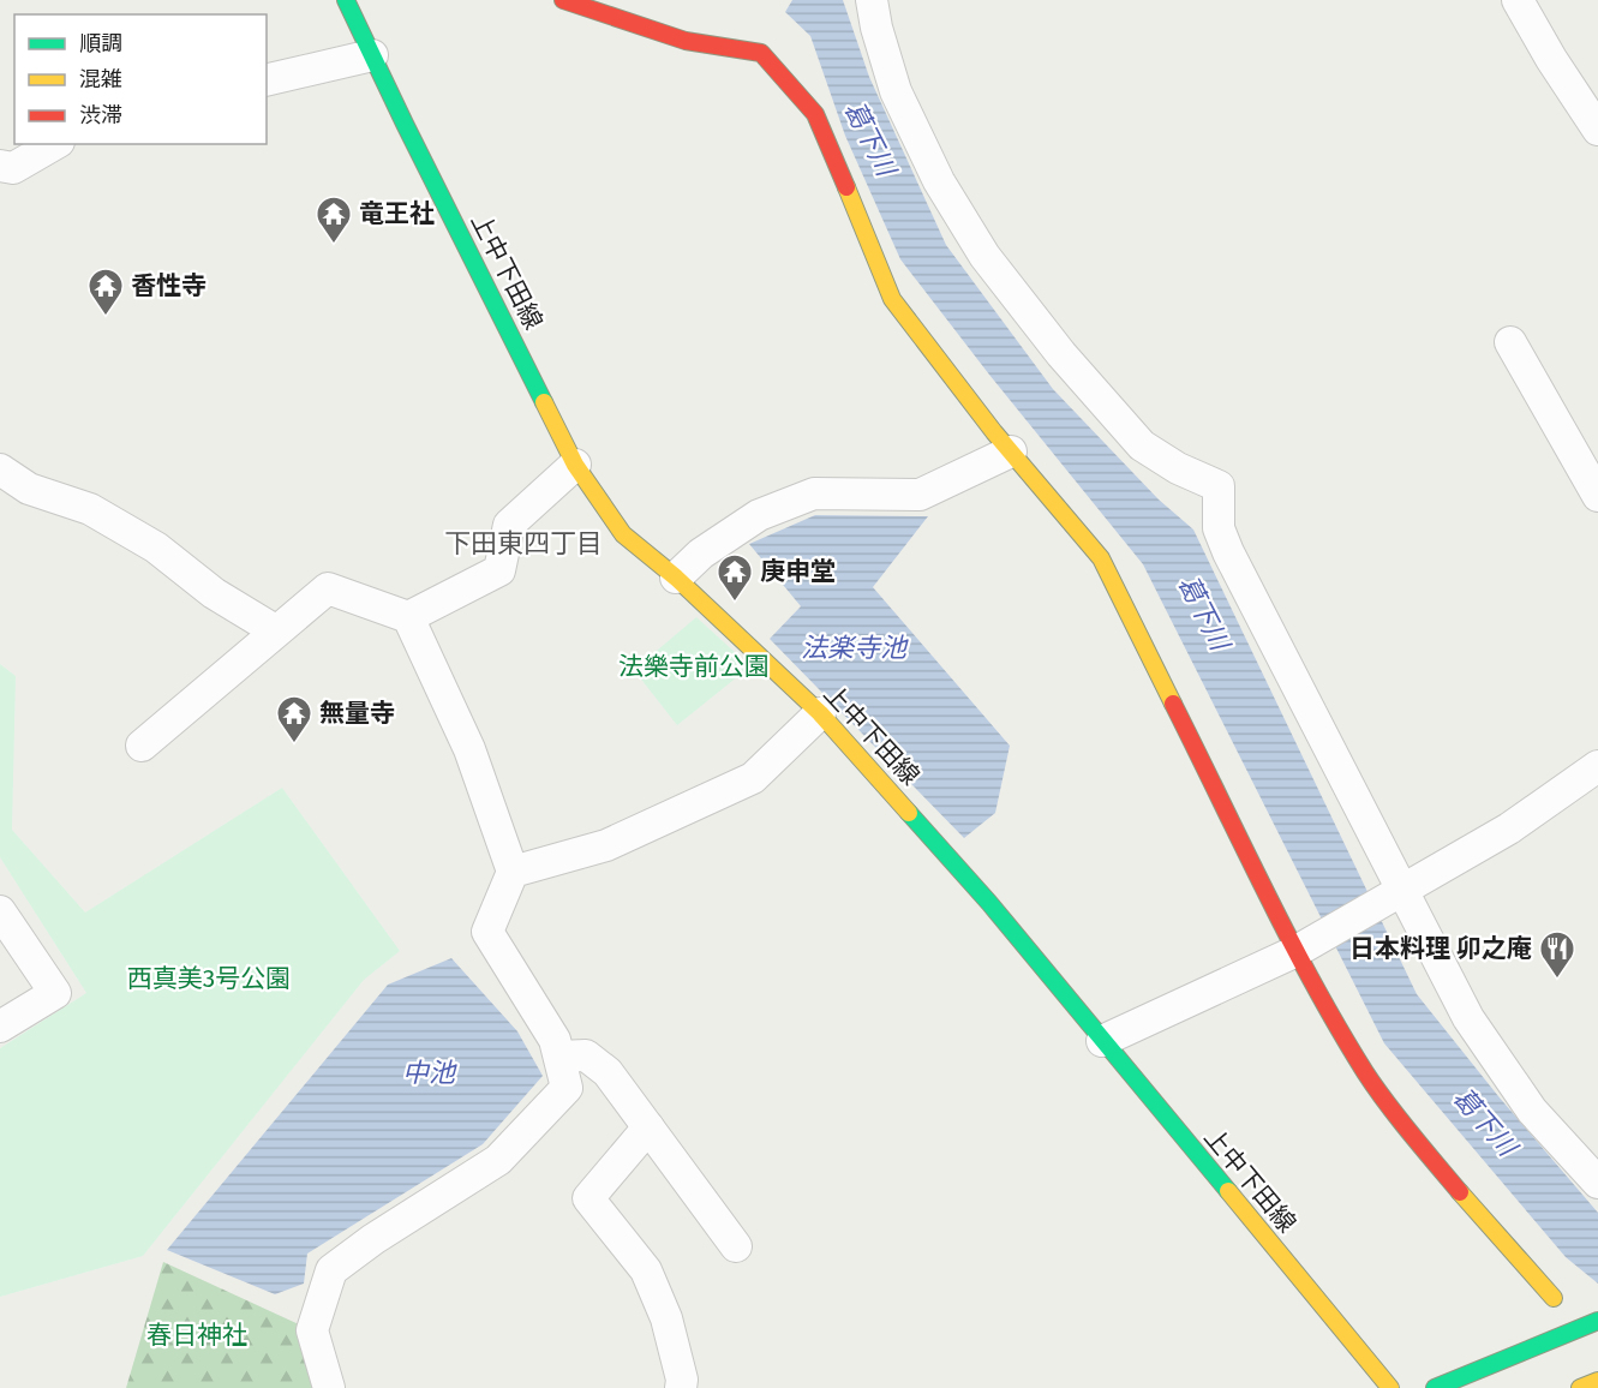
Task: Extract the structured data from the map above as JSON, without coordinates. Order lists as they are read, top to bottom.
{
  "streets": {
    "main road": ["上中下田線"]
  },
  "districts": ["下田東四丁目"],
  "water": ["葛下川", "法楽寺池", "中池"],
  "parks": ["法樂寺前公園", "西真美3号公園", "春日神社"],
  "places": {
    "temple": [
      "竜王社",
      "香性寺",
      "庚申堂",
      "無量寺"
    ],
    "restaurant": ["日本料理 卯之庵"]
  },
  "legend": ["順調", "混雑", "渋滞"]
}
